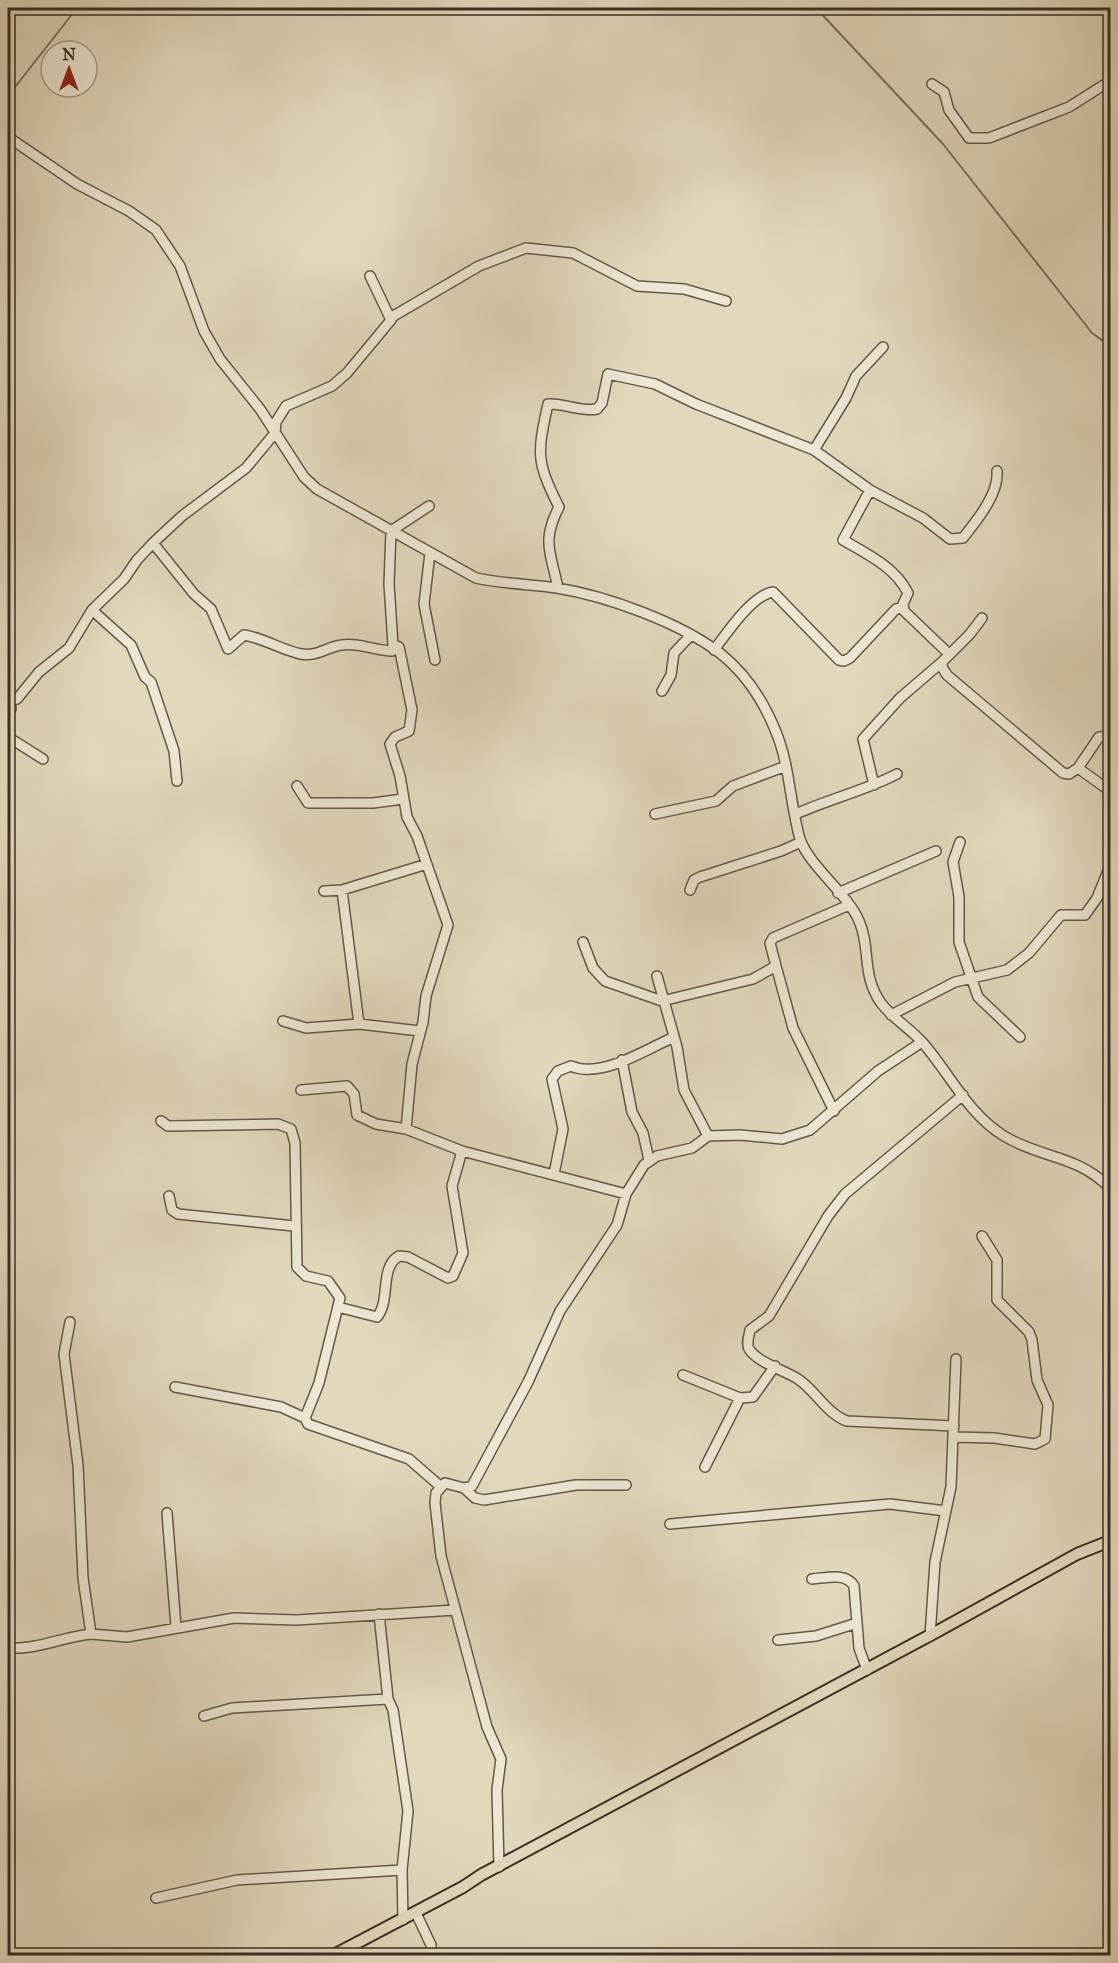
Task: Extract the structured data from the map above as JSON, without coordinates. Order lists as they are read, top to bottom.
{
  "north": "top"
}
